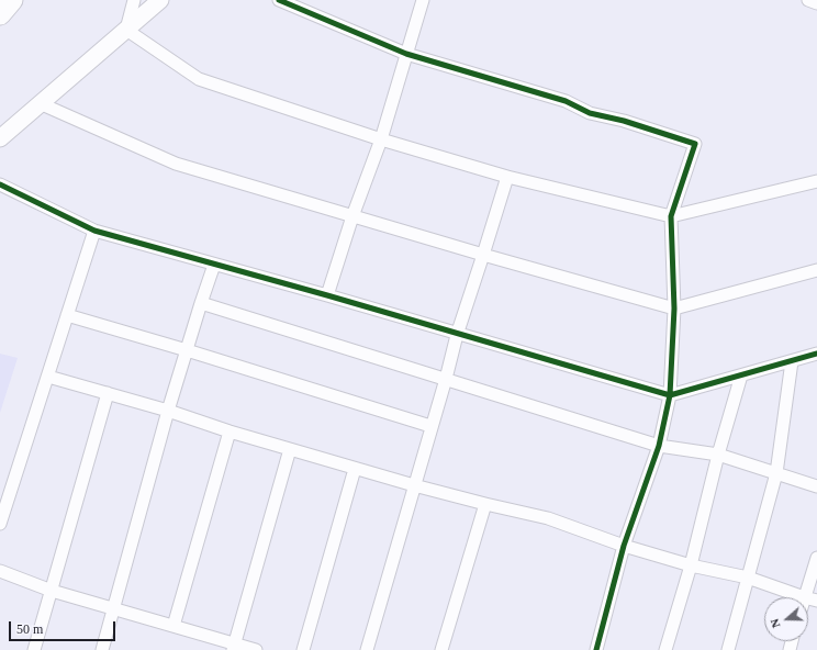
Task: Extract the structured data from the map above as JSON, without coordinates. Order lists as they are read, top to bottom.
{
  "scale_bar": "50 m",
  "north": "left"
}
